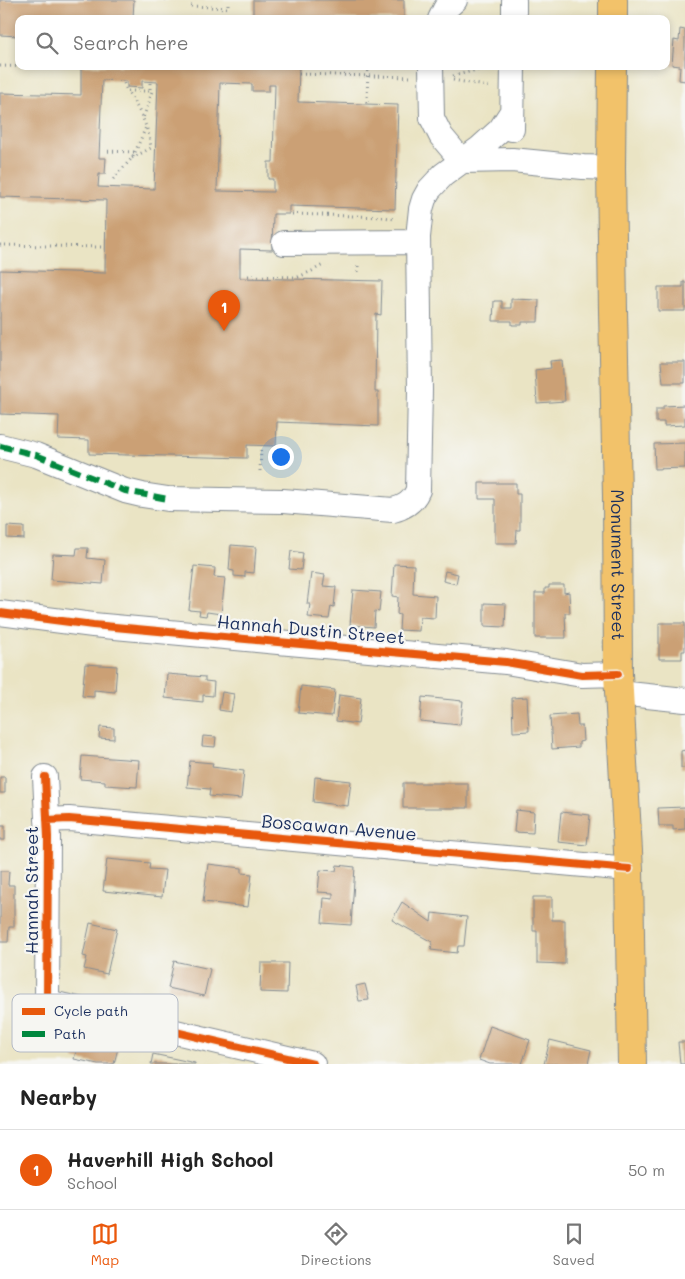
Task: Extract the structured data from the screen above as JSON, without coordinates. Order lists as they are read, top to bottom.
{
  "streets": {
    "main road": ["Monument Street"],
    "street": ["Hannah Dustin Street", "Boscawan Avenue", "Hannah Street"]
  },
  "crossings": [
    ["Monument Street", "Hannah Dustin Street"],
    ["Monument Street", "Boscawan Avenue"],
    ["Boscawan Avenue", "Hannah Street"]
  ],
  "legend": ["Cycle path", "Path"],
  "page": {
    "search": "Search here",
    "pins": "1",
    "heading": "Nearby",
    "list": [
      {
        "mark": "1",
        "name": "Haverhill High School",
        "note": "School",
        "value": "50 m"
      }
    ],
    "nav": ["Map", "Directions", "Saved"]
  }
}
